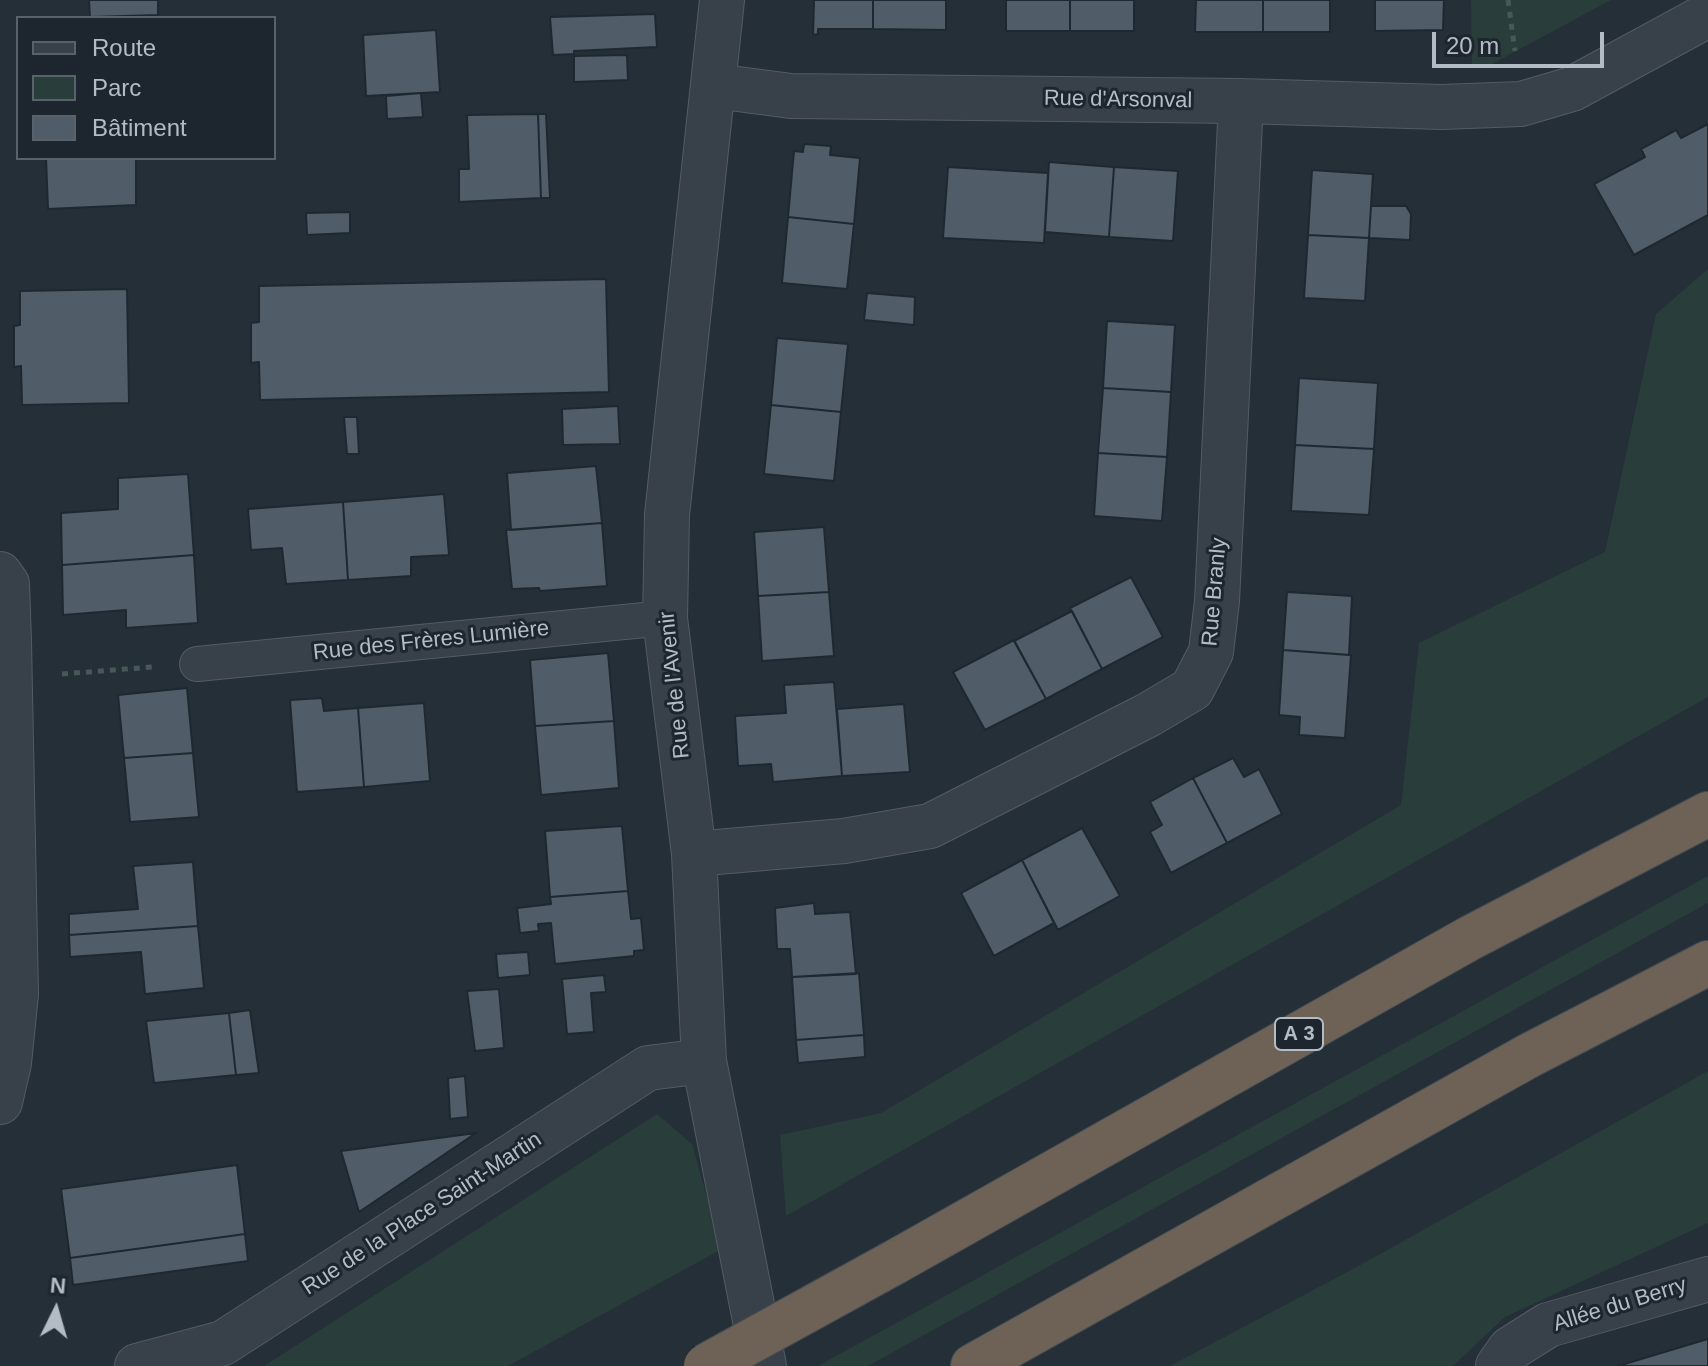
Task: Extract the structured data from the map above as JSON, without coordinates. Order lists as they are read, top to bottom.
{
  "streets": {
    "highway": ["A 3"],
    "street": [
      "Rue d'Arsonval",
      "Rue Branly",
      "Rue de l'Avenir",
      "Rue de la Place Saint-Martin",
      "Allée du Berry"
    ],
    "lane": ["Rue des Frères Lumière"]
  },
  "crossings": [
    ["Rue d'Arsonval", "Rue Branly"],
    ["Rue d'Arsonval", "Rue de l'Avenir"],
    ["Rue Branly", "Rue de l'Avenir"],
    ["Rue des Frères Lumière", "Rue de l'Avenir"],
    ["Rue de l'Avenir", "Rue de la Place Saint-Martin"]
  ],
  "legend": ["Route", "Parc", "Bâtiment"],
  "scale_bar": "20 m",
  "north": "top"
}
